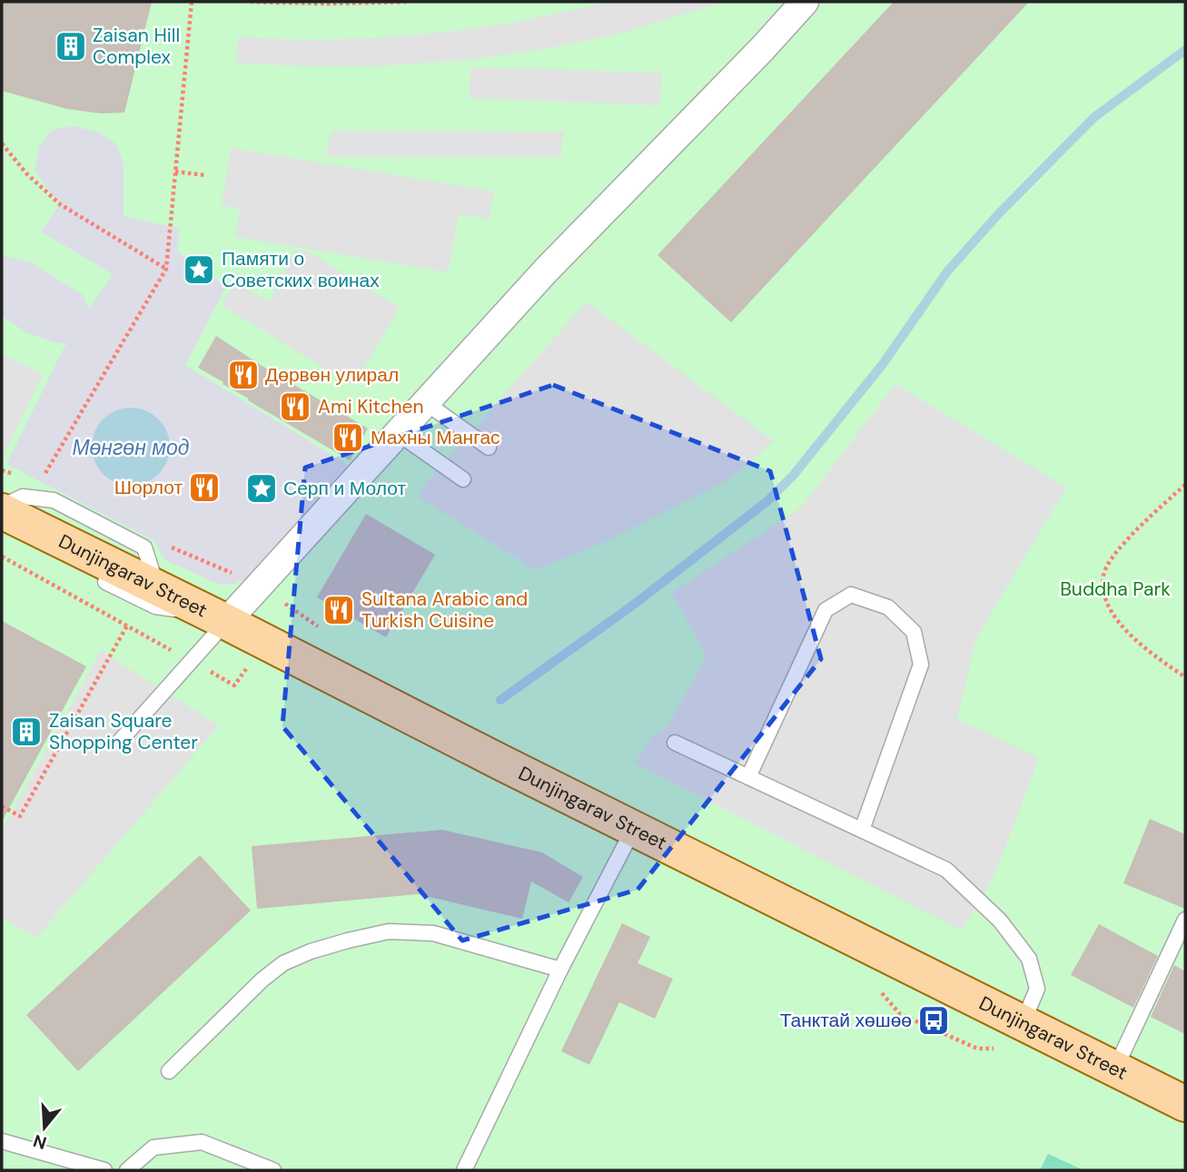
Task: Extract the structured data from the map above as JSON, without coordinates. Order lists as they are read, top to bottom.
{
  "streets": {
    "main road": ["Dunjingarav Street"]
  },
  "water": ["Мөнгөн мод"],
  "parks": ["Buddha Park"],
  "places": {
    "building": ["Zaisan Hill Complex", "Zaisan Square Shopping Center"],
    "place": ["Памяти о Советских воинах", "Серп и Молот"],
    "restaurant": [
      "Дөрвөн улирал",
      "Ami Kitchen",
      "Махны Мангас",
      "Шорлот",
      "Sultana Arabic and Turkish Cuisine"
    ],
    "bus stop": ["Танктай хөшөө"]
  },
  "north": "bottom"
}
